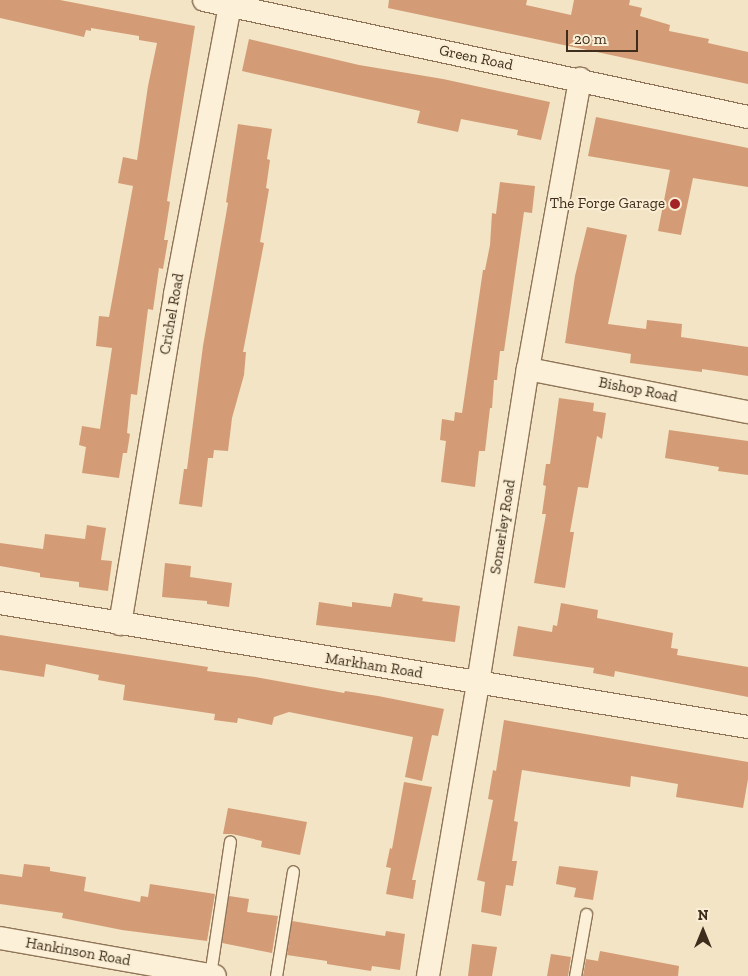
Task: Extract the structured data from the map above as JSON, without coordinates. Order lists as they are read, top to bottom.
{
  "streets": {
    "street": [
      "Green Road",
      "Crichel Road",
      "Bishop Road",
      "Somerley Road",
      "Markham Road",
      "Hankinson Road"
    ]
  },
  "crossings": [
    ["Green Road", "Crichel Road"],
    ["Green Road", "Somerley Road"],
    ["Crichel Road", "Markham Road"],
    ["Bishop Road", "Somerley Road"],
    ["Somerley Road", "Markham Road"]
  ],
  "places": ["The Forge Garage"],
  "scale_bar": "20 m",
  "north": "top"
}
